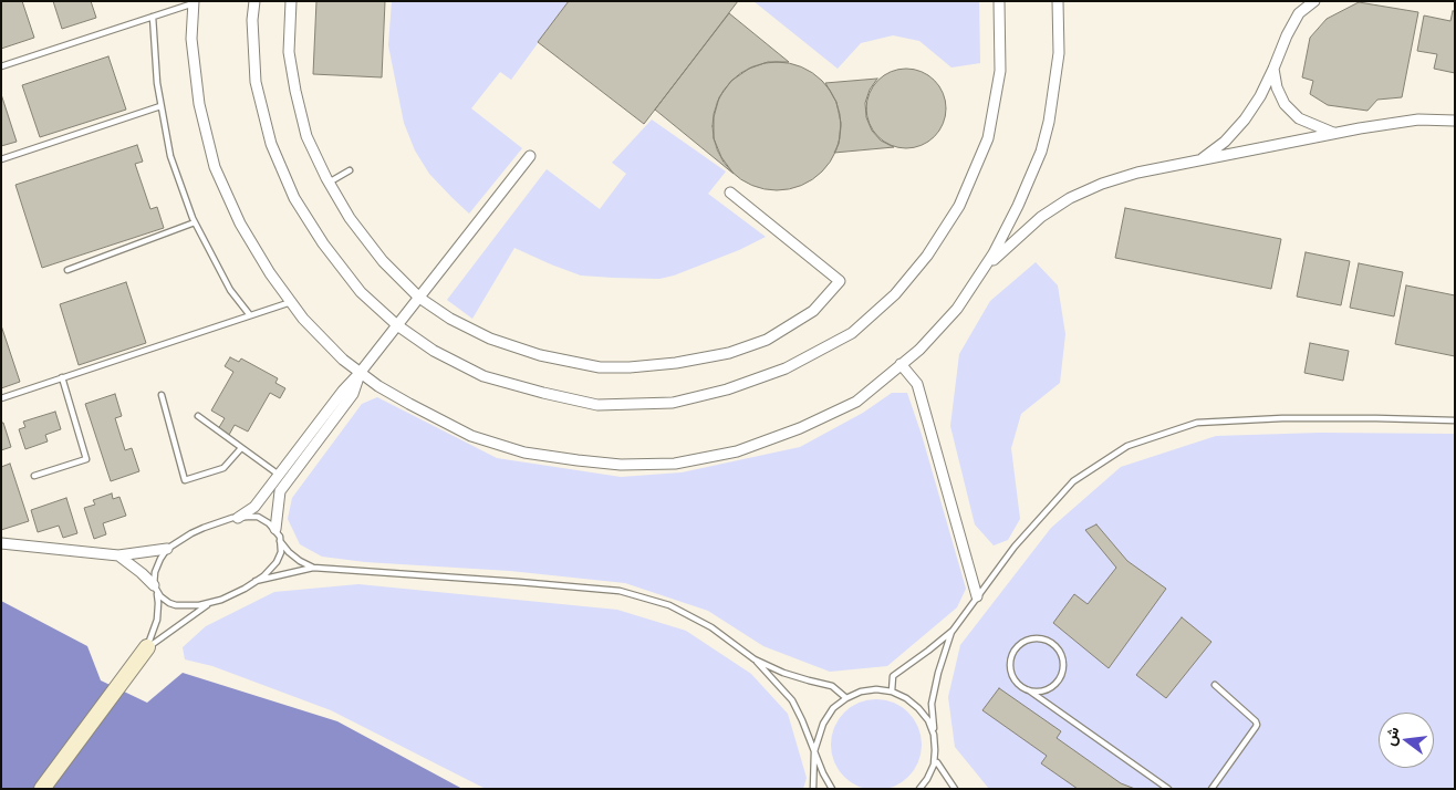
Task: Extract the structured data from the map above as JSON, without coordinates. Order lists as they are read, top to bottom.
{
  "north": "left"
}
